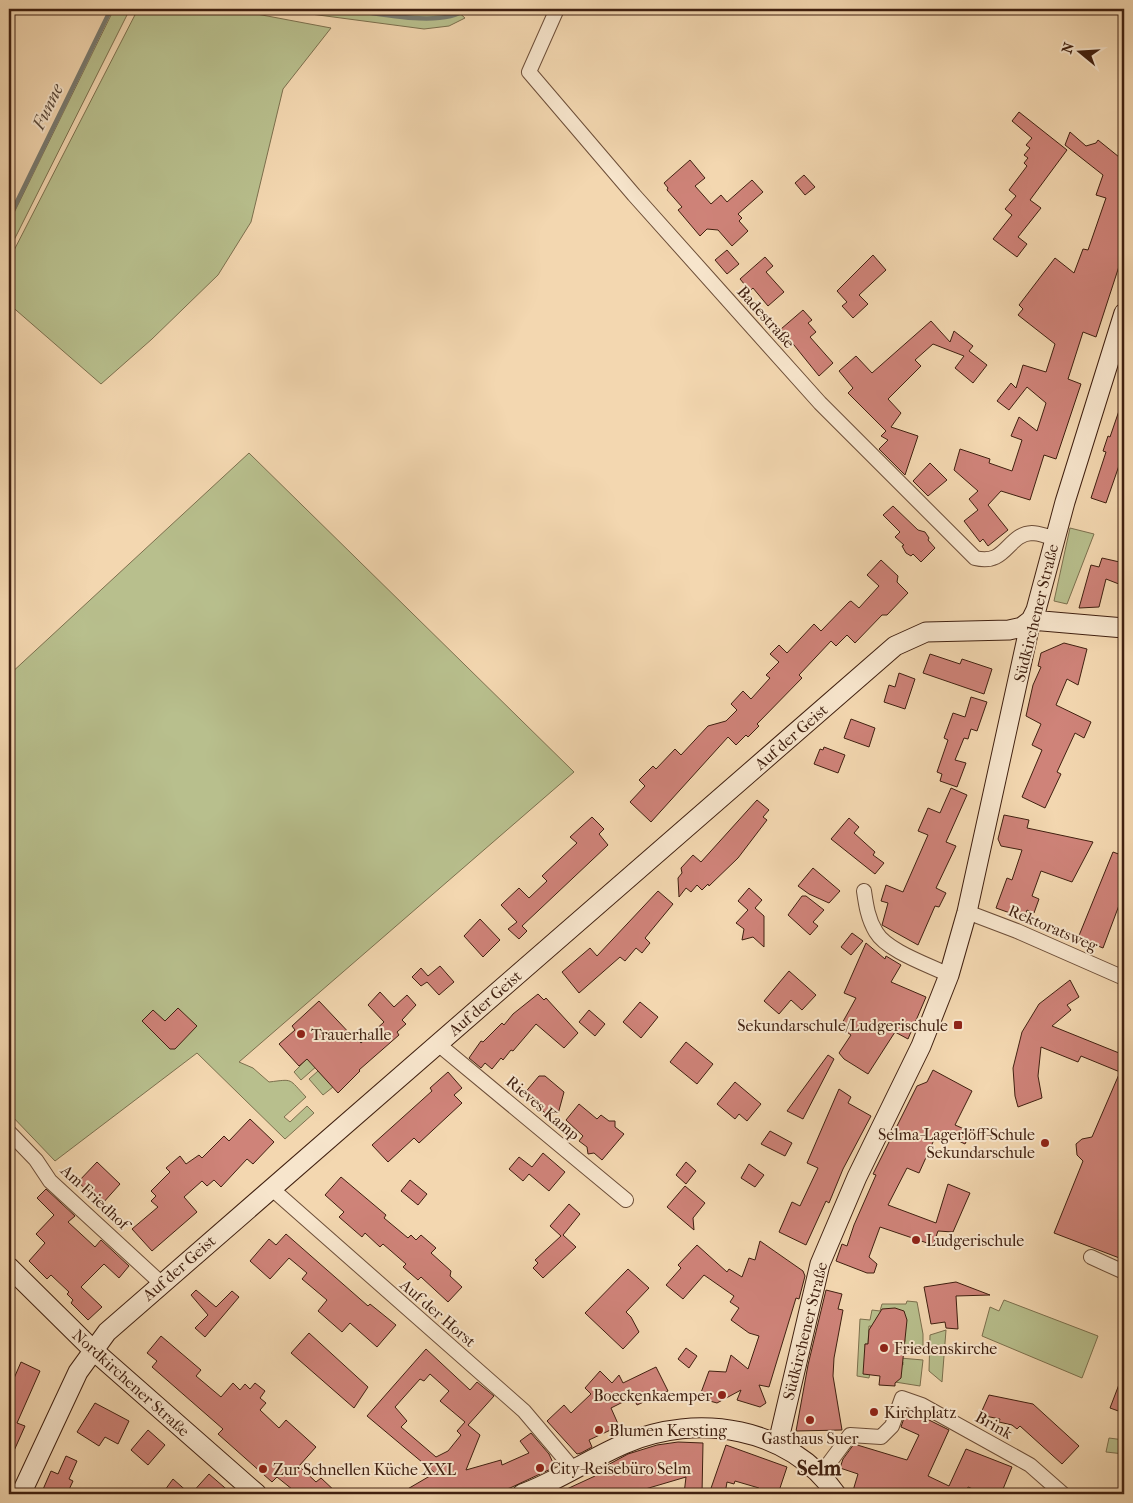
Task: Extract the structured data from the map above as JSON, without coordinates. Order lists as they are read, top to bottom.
{
  "streets": {
    "street": [
      "Badestraße",
      "Südkirchener Straße",
      "Auf der Geist",
      "Rektoratsweg",
      "Rieves Kamp",
      "Am Friedhof",
      "Auf der Horst",
      "Nordkirchener Straße",
      "Brink"
    ]
  },
  "crossings": [
    ["Badestraße", "Südkirchener Straße"],
    ["Südkirchener Straße", "Auf der Geist"],
    ["Südkirchener Straße", "Rektoratsweg"],
    ["Auf der Geist", "Rieves Kamp"],
    ["Auf der Geist", "Am Friedhof"],
    ["Auf der Geist", "Auf der Horst"],
    ["Auf der Geist", "Nordkirchener Straße"]
  ],
  "districts": ["Selm"],
  "water": ["Funne"],
  "places": {
    "transit": ["Sekundarschule/Ludgerischule"],
    "other": [
      "Trauerhalle",
      "Selma-Lagerlöff-Schule Sekundarschule",
      "Ludgerischule",
      "Friedenskirche",
      "Boeckenkaemper",
      "Kirchplatz",
      "Gasthaus Suer",
      "Blumen Kersting",
      "City-Reisebüro Selm",
      "Zur Schnellen Küche XXL"
    ]
  },
  "north": "left"
}
